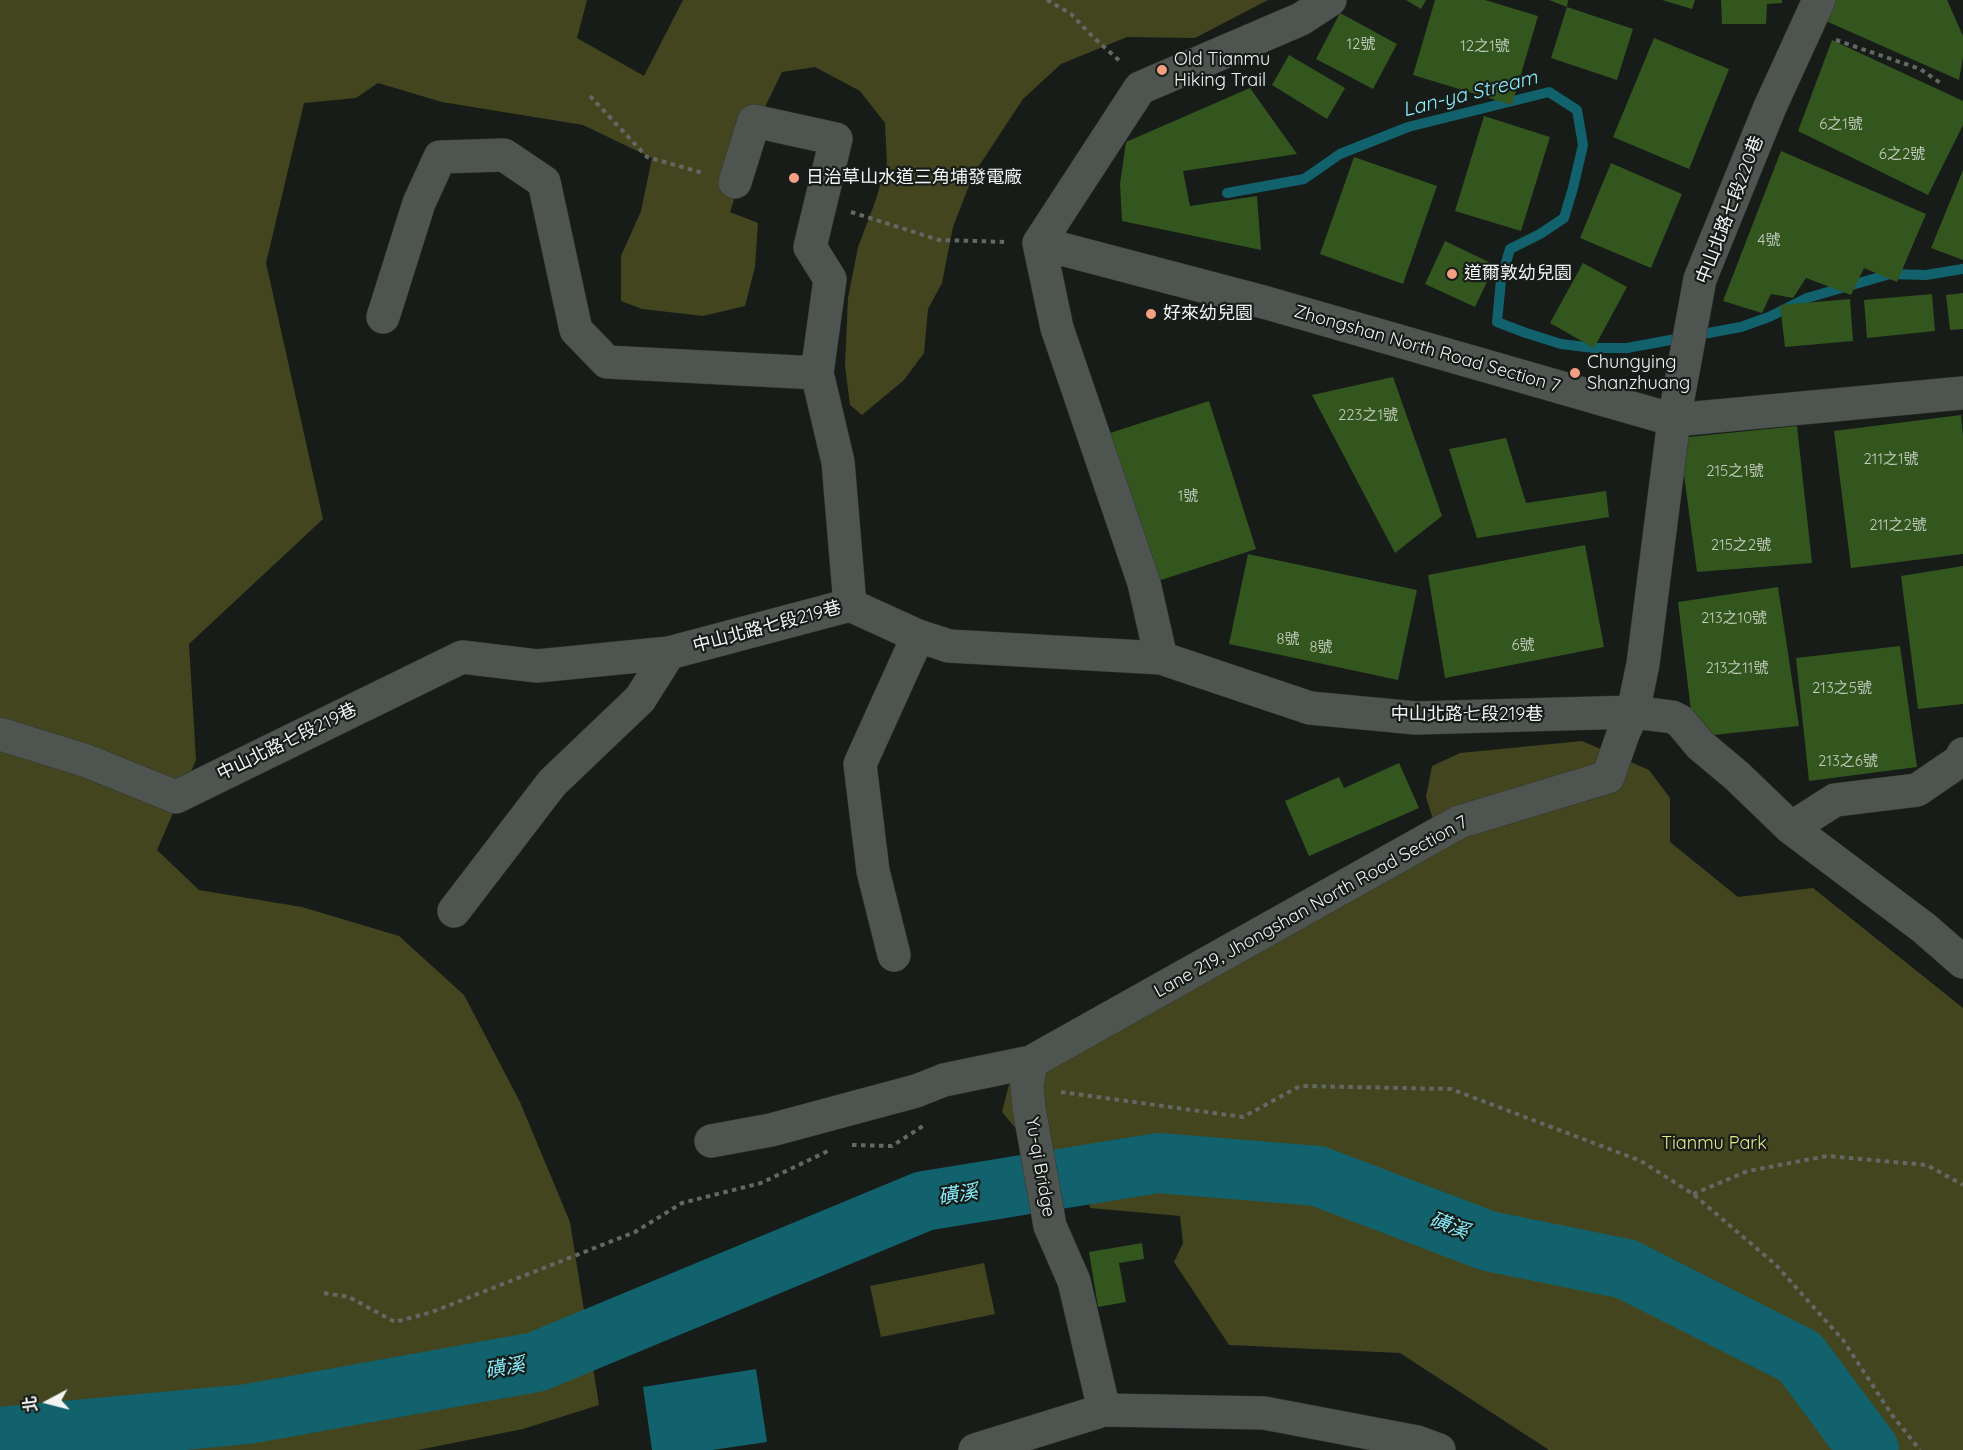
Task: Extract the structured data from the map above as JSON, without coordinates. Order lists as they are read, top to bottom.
{
  "streets": {
    "street": [
      "中山北路七段220巷",
      "Zhongshan North Road Section 7",
      "中山北路七段219巷",
      "Lane 219, Jhongshan North Road Section 7",
      "Yu-qi Bridge"
    ]
  },
  "crossings": [
    ["中山北路七段220巷", "Zhongshan North Road Section 7"],
    ["中山北路七段220巷", "Lane 219, Jhongshan North Road Section 7"],
    ["Zhongshan North Road Section 7", "Lane 219, Jhongshan North Road Section 7"],
    ["中山北路七段219巷", "Lane 219, Jhongshan North Road Section 7"],
    ["Lane 219, Jhongshan North Road Section 7", "Yu-qi Bridge"]
  ],
  "water": ["Lan-ya Stream", "磺溪"],
  "parks": ["Tianmu Park"],
  "places": [
    "Old Tianmu Hiking Trail",
    "日治草山水道三角埔發電廠",
    "道爾敦幼兒園",
    "好來幼兒園",
    "Chungying Shanzhuang"
  ],
  "house_numbers": [
    "12號",
    "12之1號",
    "6之1號",
    "6之2號",
    "4號",
    "223之1號",
    "211之1號",
    "215之1號",
    "1號",
    "211之2號",
    "215之2號",
    "213之10號",
    "8號",
    "6號",
    "8號",
    "213之11號",
    "213之5號",
    "213之6號"
  ],
  "north": "left"
}
